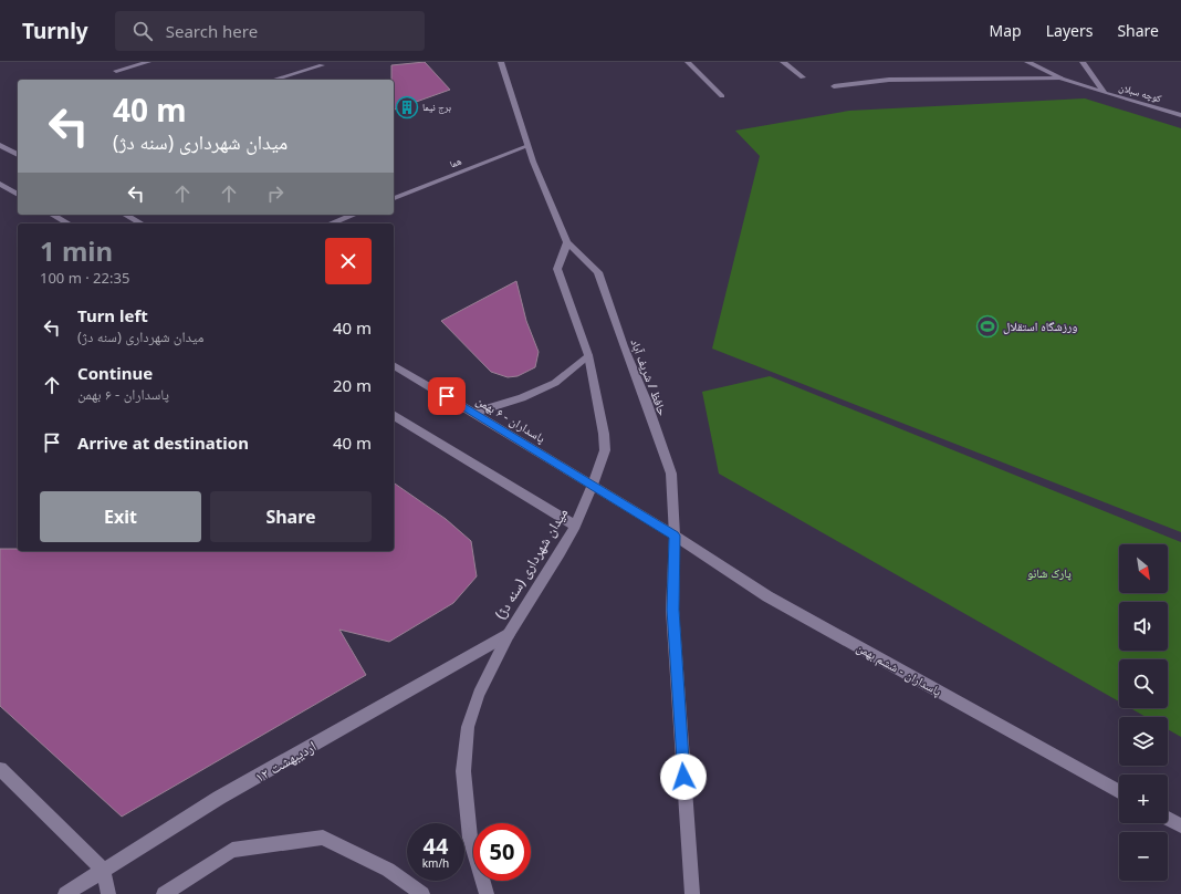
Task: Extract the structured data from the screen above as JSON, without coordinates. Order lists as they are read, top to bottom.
{
  "streets": {
    "street": [
      "کوچه سبلان",
      "هما",
      "حافظ / شریف آباد",
      "پاسداران - ۶ بهمن",
      "میدان شهرداری (سنه دژ)",
      "پاسداران - ششم بهمن",
      "۱۲ اردیبهشت"
    ]
  },
  "crossings": [
    ["هما", "حافظ / شریف آباد"],
    ["حافظ / شریف آباد", "پاسداران - ششم بهمن"],
    ["پاسداران - ۶ بهمن", "میدان شهرداری (سنه دژ)"],
    ["میدان شهرداری (سنه دژ)", "۱۲ اردیبهشت"]
  ],
  "parks": ["پارک شانو"],
  "places": {
    "building": ["برج نیما"],
    "sports": ["ورزشگاه استقلال"]
  },
  "north": "bottom right",
  "page": {
    "header": "Turnly",
    "search": "Search here",
    "nav": ["Map", "Layers", "Share"],
    "turn": ["40 m", "میدان شهرداری (سنه دژ)"],
    "heading": ["1 min", "100 m · 22:35"],
    "list": [
      {
        "name": "Turn left",
        "note": "میدان شهرداری (سنه دژ)",
        "value": "40 m"
      },
      {
        "name": "Continue",
        "note": "پاسداران - ۶ بهمن",
        "value": "20 m"
      },
      {
        "name": "Arrive at destination",
        "value": "40 m"
      }
    ],
    "buttons": ["Exit", "Share"],
    "map_buttons": ["+", "−"],
    "speed": "44 km/h",
    "limit": "50"
  }
}
